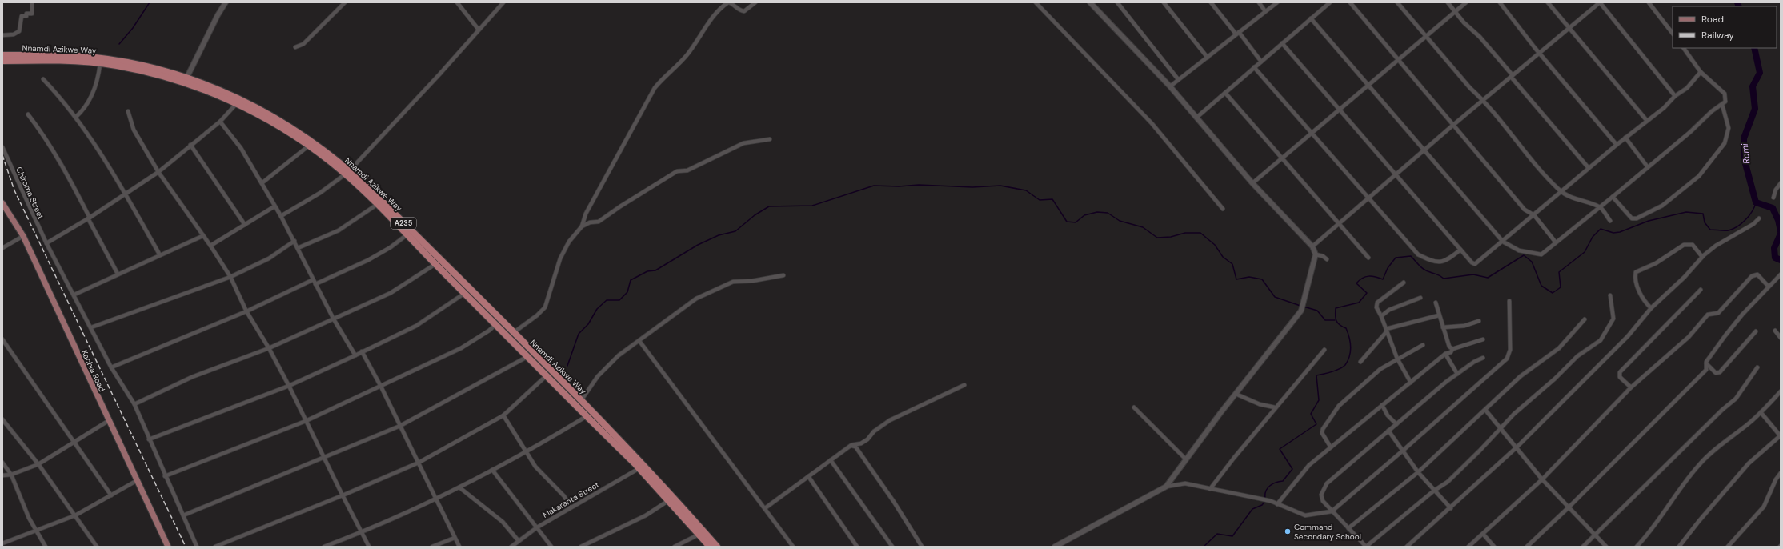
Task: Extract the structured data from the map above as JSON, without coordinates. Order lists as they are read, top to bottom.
{
  "streets": {
    "highway": ["Nnamdi Azikwe Way", "A235"],
    "main road": ["Kachia Road"],
    "street": ["Chiroma Street", "Makaranta Street"]
  },
  "crossings": [
    ["Nnamdi Azikwe Way", "Makaranta Street"]
  ],
  "water": ["Romi"],
  "places": ["Command Secondary School"],
  "legend": ["Road", "Railway"]
}
